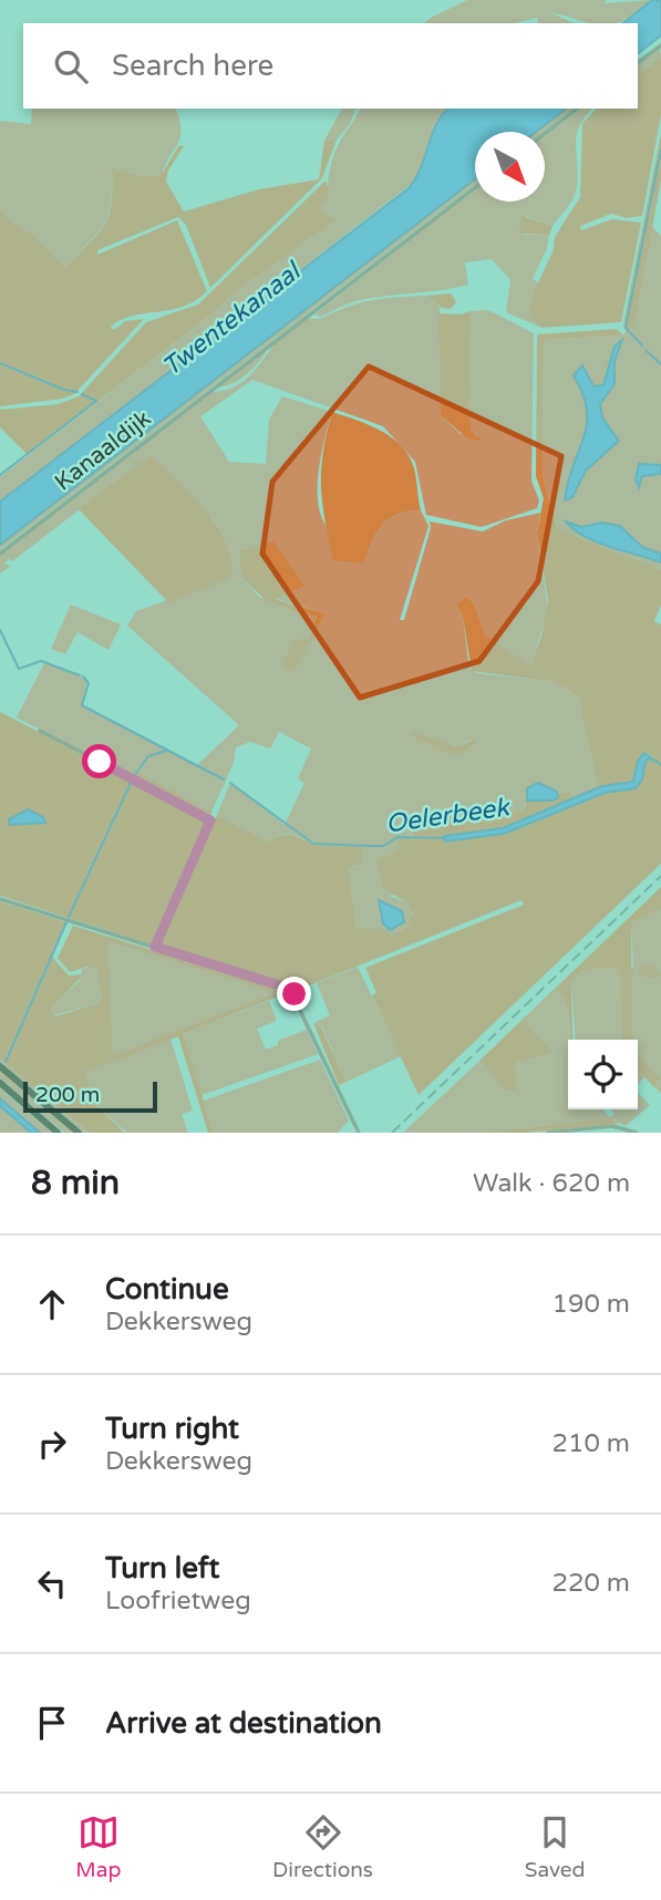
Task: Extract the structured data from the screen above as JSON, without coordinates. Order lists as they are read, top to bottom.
{
  "streets": {
    "street": ["Kanaaldijk"]
  },
  "water": ["Twentekanaal", "Oelerbeek"],
  "scale_bar": "200 m",
  "north": "bottom right",
  "page": {
    "search": "Search here",
    "scale": "200 m",
    "heading": ["8 min", "Walk · 620 m"],
    "list": [
      ["Continue", "Dekkersweg", "190 m"],
      ["Turn right", "Dekkersweg", "210 m"],
      ["Turn left", "Loofrietweg", "220 m"],
      "Arrive at destination"
    ],
    "nav": ["Map", "Directions", "Saved"]
  }
}
